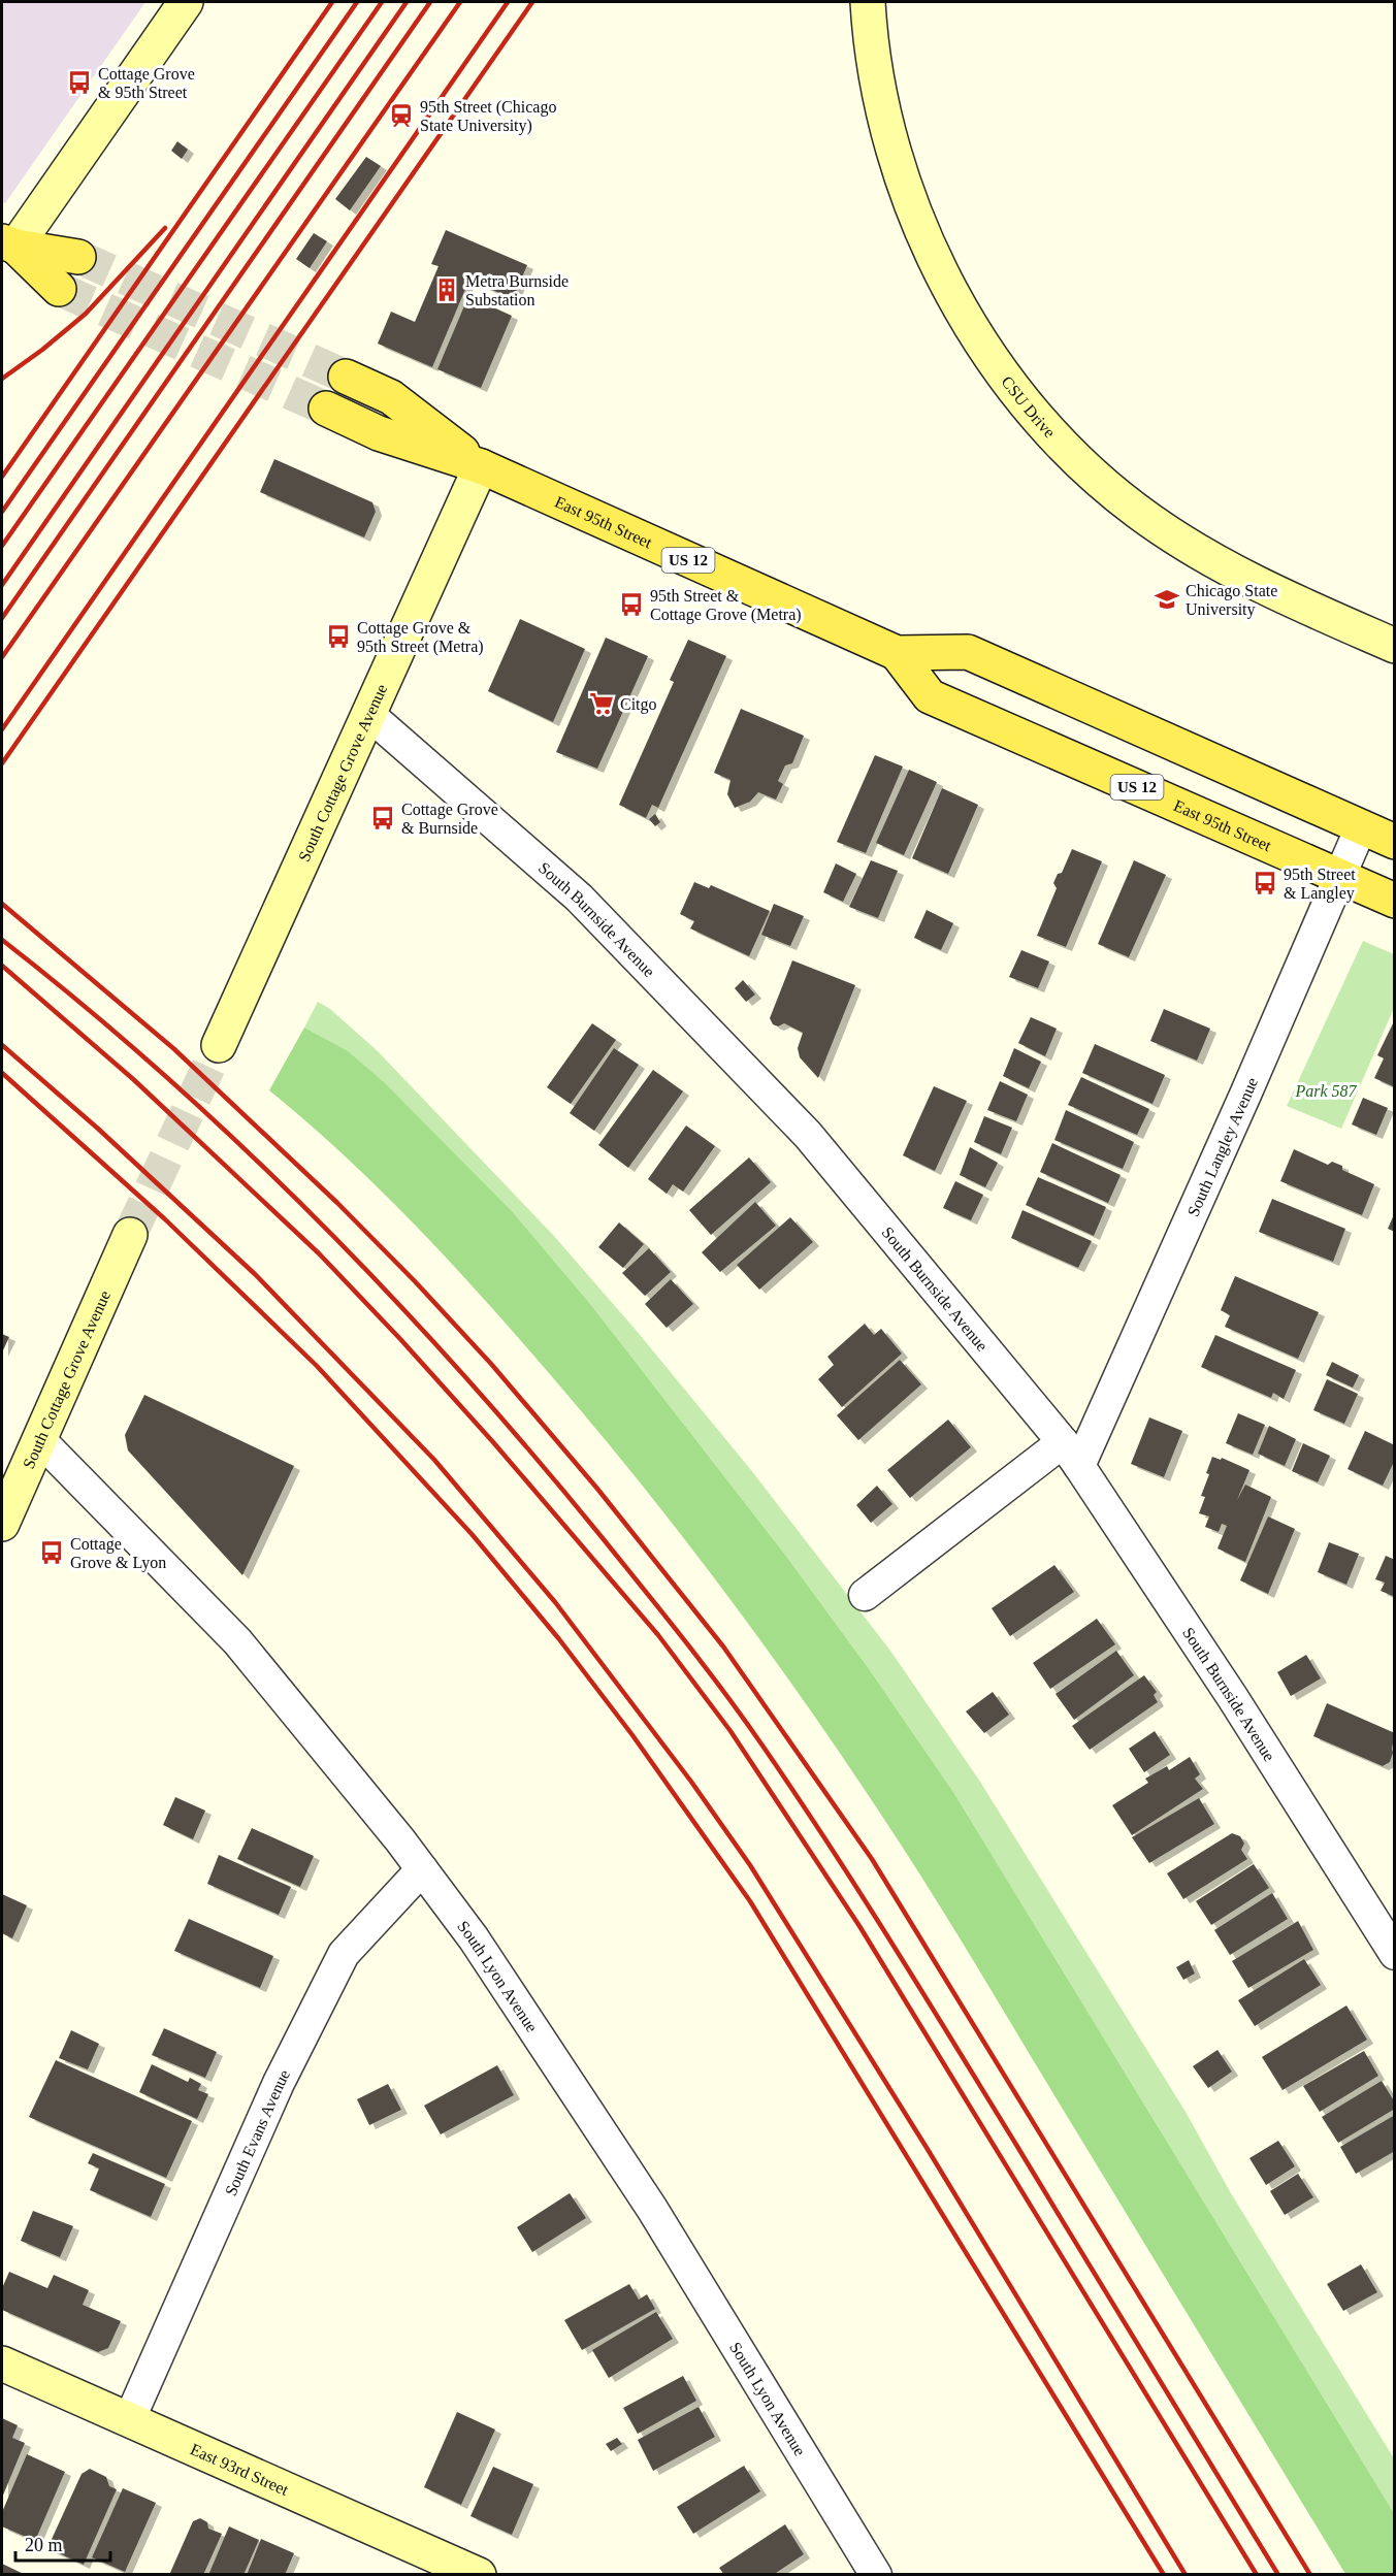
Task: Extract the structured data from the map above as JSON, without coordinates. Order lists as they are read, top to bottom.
{
  "streets": {
    "main road": ["East 95th Street", "US 12"],
    "street": [
      "CSU Drive",
      "South Cottage Grove Avenue",
      "South Burnside Avenue",
      "South Langley Avenue",
      "South Lyon Avenue",
      "South Evans Avenue",
      "East 93rd Street"
    ]
  },
  "crossings": [
    ["East 95th Street", "South Cottage Grove Avenue"],
    ["East 95th Street", "South Langley Avenue"],
    ["South Cottage Grove Avenue", "South Burnside Avenue"],
    ["South Cottage Grove Avenue", "South Lyon Avenue"],
    ["South Burnside Avenue", "South Langley Avenue"],
    ["South Lyon Avenue", "South Evans Avenue"],
    ["South Evans Avenue", "East 93rd Street"]
  ],
  "parks": ["Park 587"],
  "places": {
    "bus stop": [
      "Cottage Grove & 95th Street",
      "95th Street & Cottage Grove (Metra)",
      "Cottage Grove & 95th Street (Metra)",
      "Cottage Grove & Burnside",
      "95th Street & Langley",
      "Cottage Grove & Lyon"
    ],
    "station": ["95th Street (Chicago State University)"],
    "building": ["Metra Burnside Substation"],
    "school or university": ["Chicago State University"],
    "supermarket": ["Citgo"]
  },
  "scale_bar": "20 m"
}
